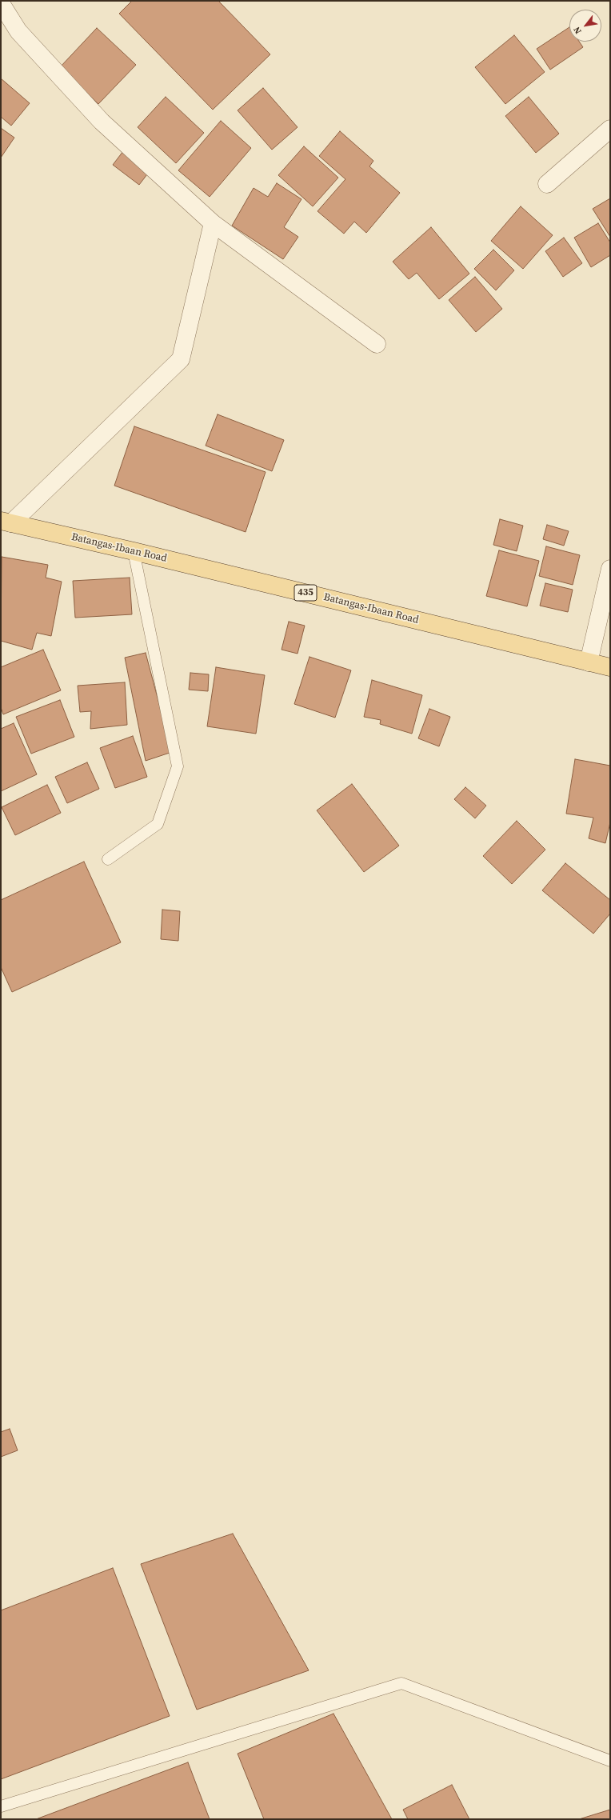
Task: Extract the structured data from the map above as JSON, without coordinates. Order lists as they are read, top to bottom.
{
  "streets": {
    "main road": ["Batangas-Ibaan Road", "435"]
  },
  "north": "bottom left"
}
